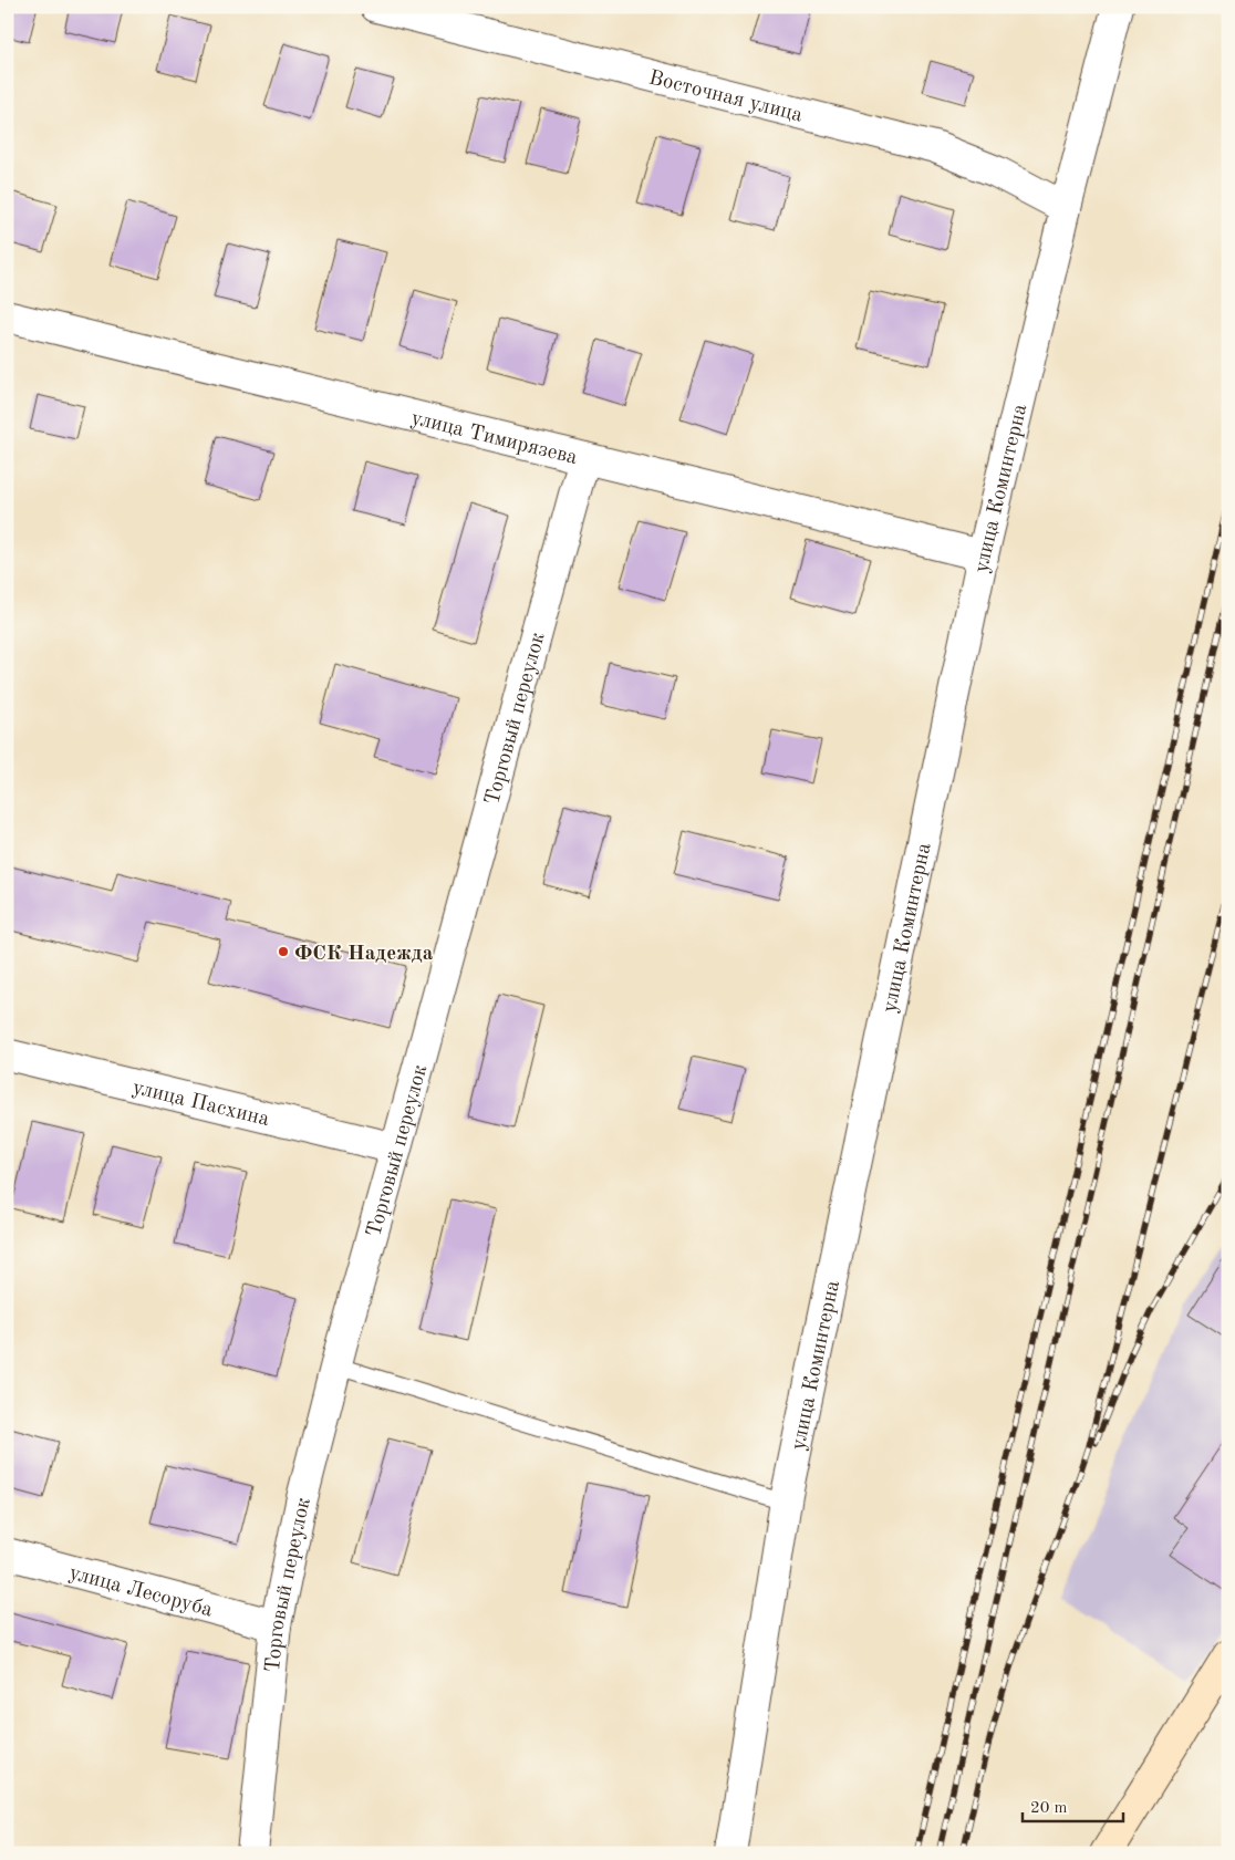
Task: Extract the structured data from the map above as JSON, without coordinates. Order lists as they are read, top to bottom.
{
  "streets": {
    "street": [
      "Восточная улица",
      "улица Тимирязева",
      "улица Коминтерна",
      "Торговый переулок",
      "улица Пасхина",
      "улица Лесоруба"
    ]
  },
  "crossings": [
    ["Восточная улица", "улица Коминтерна"],
    ["улица Тимирязева", "улица Коминтерна"],
    ["улица Тимирязева", "Торговый переулок"],
    ["Торговый переулок", "улица Пасхина"],
    ["Торговый переулок", "улица Лесоруба"]
  ],
  "places": ["ФСК Надежда"],
  "scale_bar": "20 m"
}
